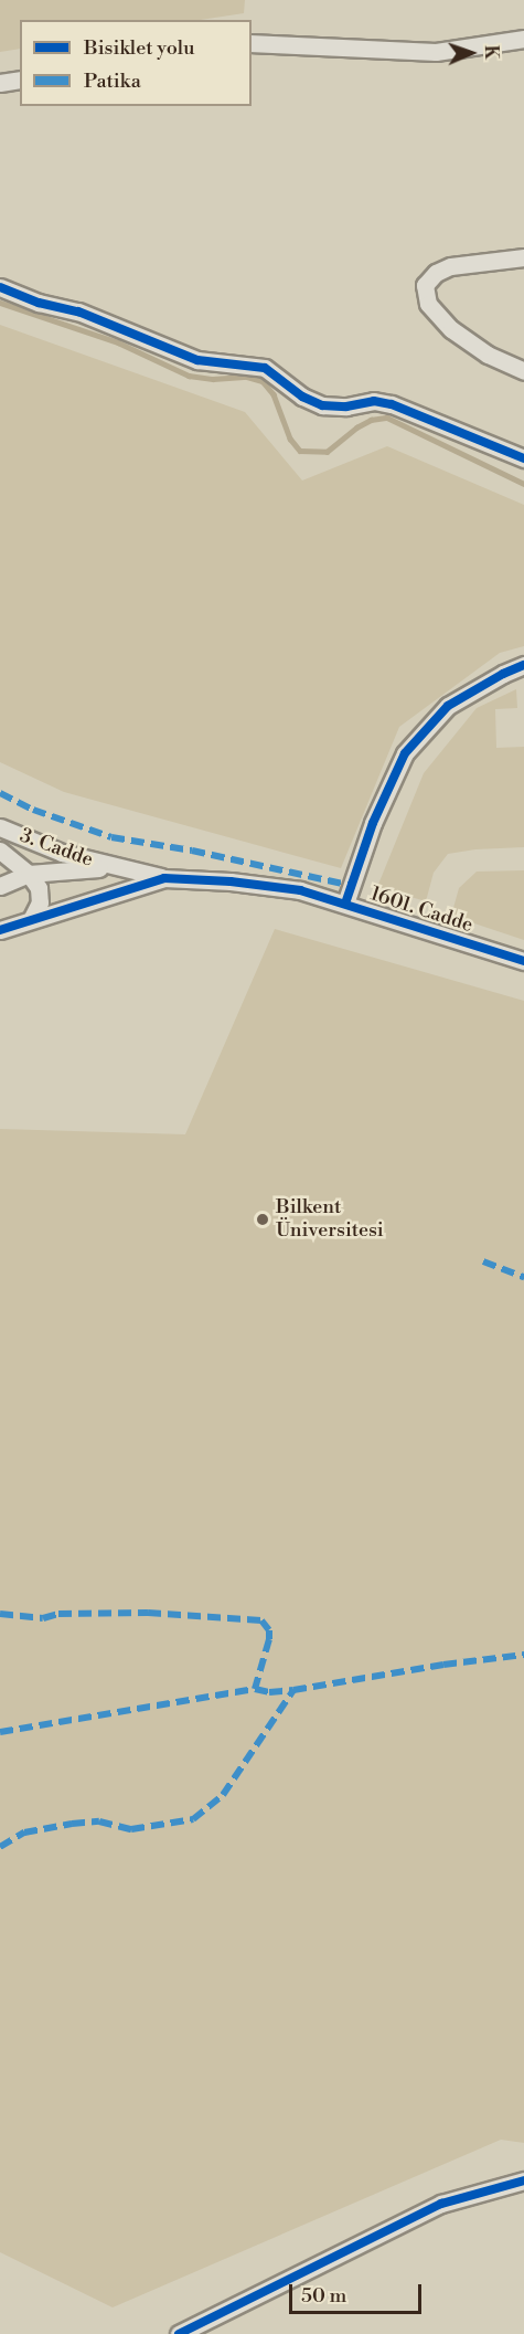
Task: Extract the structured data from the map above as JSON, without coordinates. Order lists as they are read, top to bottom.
{
  "streets": {
    "street": ["3. Cadde", "1601. Cadde"]
  },
  "crossings": [
    ["3. Cadde", "1601. Cadde"]
  ],
  "places": ["Bilkent Üniversitesi"],
  "legend": ["Bisiklet yolu", "Patika"],
  "scale_bar": "50 m",
  "north": "right"
}
